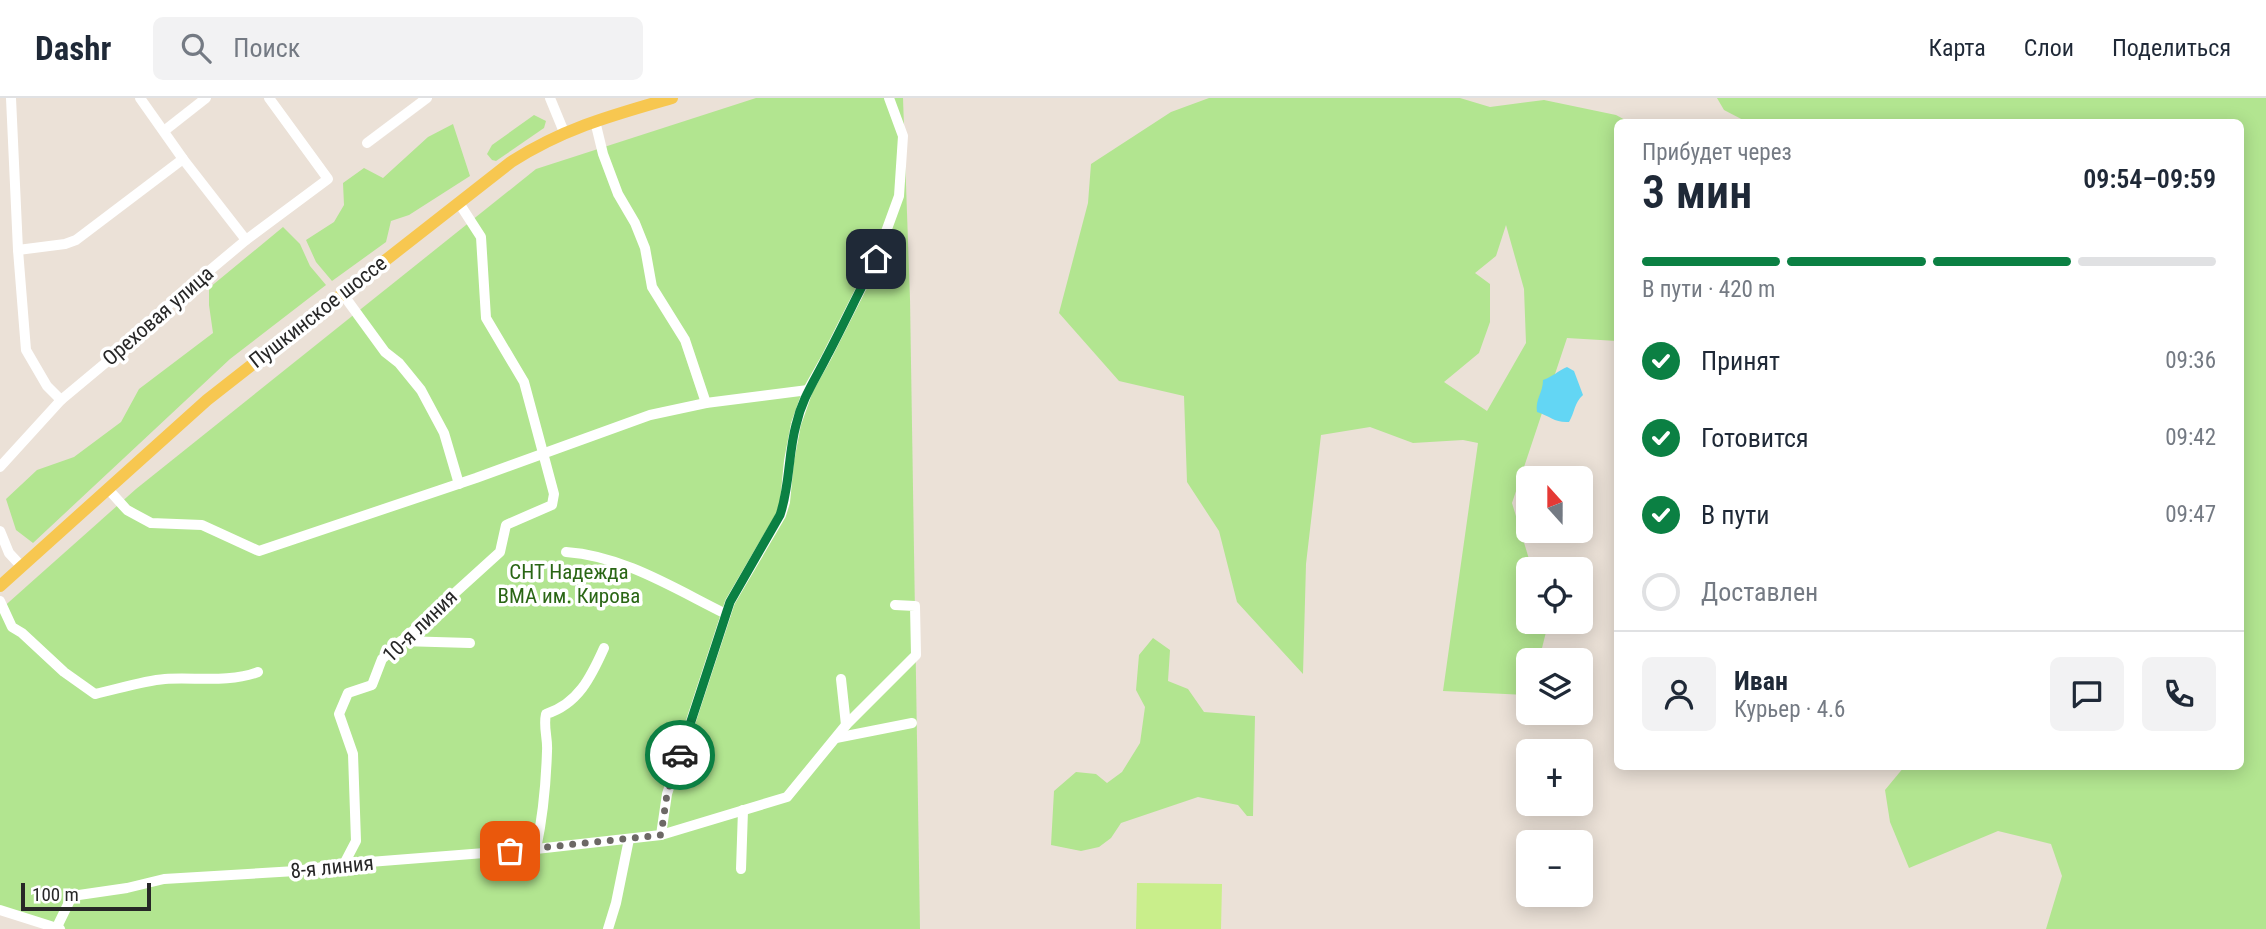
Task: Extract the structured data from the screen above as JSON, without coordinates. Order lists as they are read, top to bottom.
{
  "streets": {
    "main road": ["Пушкинское шоссе"],
    "street": ["Ореховая улица", "10-я линия", "8-я линия"]
  },
  "crossings": [
    ["10-я линия", "8-я линия"]
  ],
  "parks": ["СНТ Надежда ВМА им. Кирова"],
  "scale_bar": "100 m",
  "north": "top",
  "page": {
    "header": "Dashr",
    "search": "Поиск",
    "nav": ["Карта", "Слои", "Поделиться"],
    "heading": ["3 мин", "Прибудет через", "09:54–09:59"],
    "panel": ["Иван", "Курьер · 4.6"],
    "bar": "В пути · 420 m",
    "list": [
      ["Принят", "09:36"],
      ["Готовится", "09:42"],
      ["В пути", "09:47"],
      "Доставлен"
    ],
    "map_buttons": ["+", "−"],
    "scale": "100 m"
  }
}
